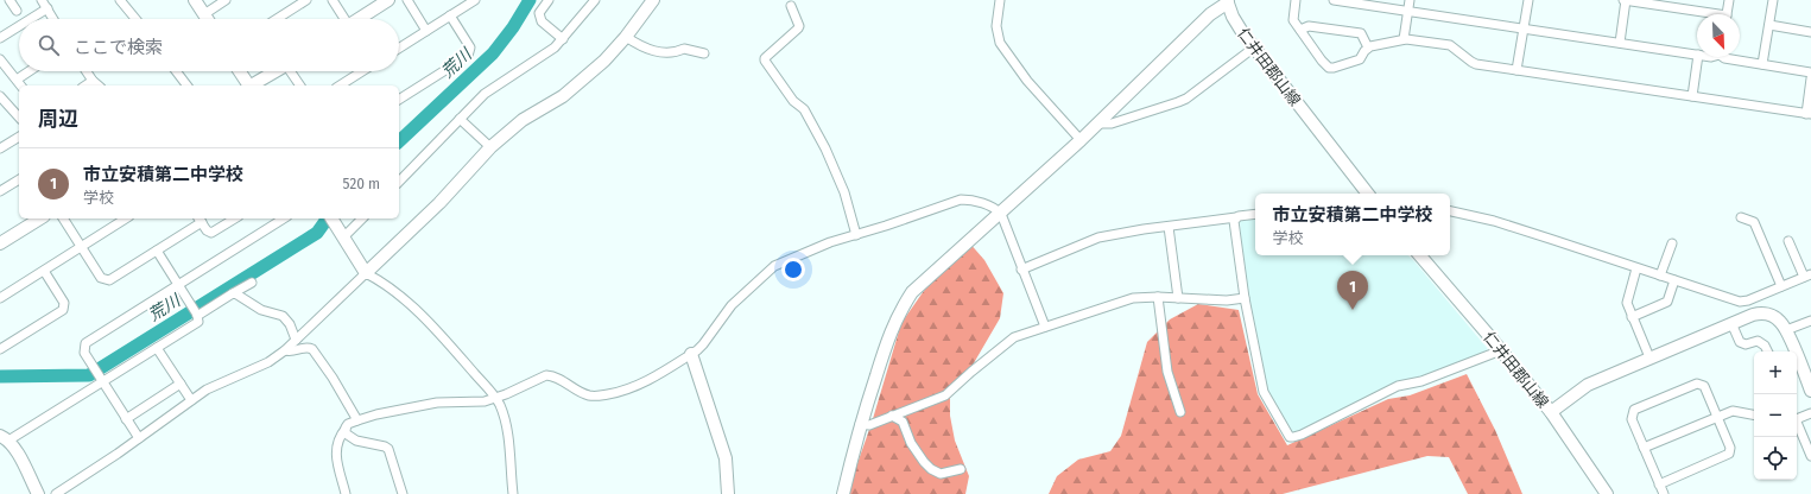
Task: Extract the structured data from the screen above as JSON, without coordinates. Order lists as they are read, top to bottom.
{
  "streets": {
    "street": ["仁井田郡山線"]
  },
  "water": ["荒川"],
  "north": "bottom right",
  "page": {
    "search": "ここで検索",
    "heading": "周辺",
    "list": [
      {
        "mark": "1",
        "name": "市立安積第二中学校",
        "note": "学校",
        "value": "520 m"
      }
    ],
    "popup": ["市立安積第二中学校", "学校"],
    "pins": "1",
    "map_buttons": ["+", "−"]
  }
}
